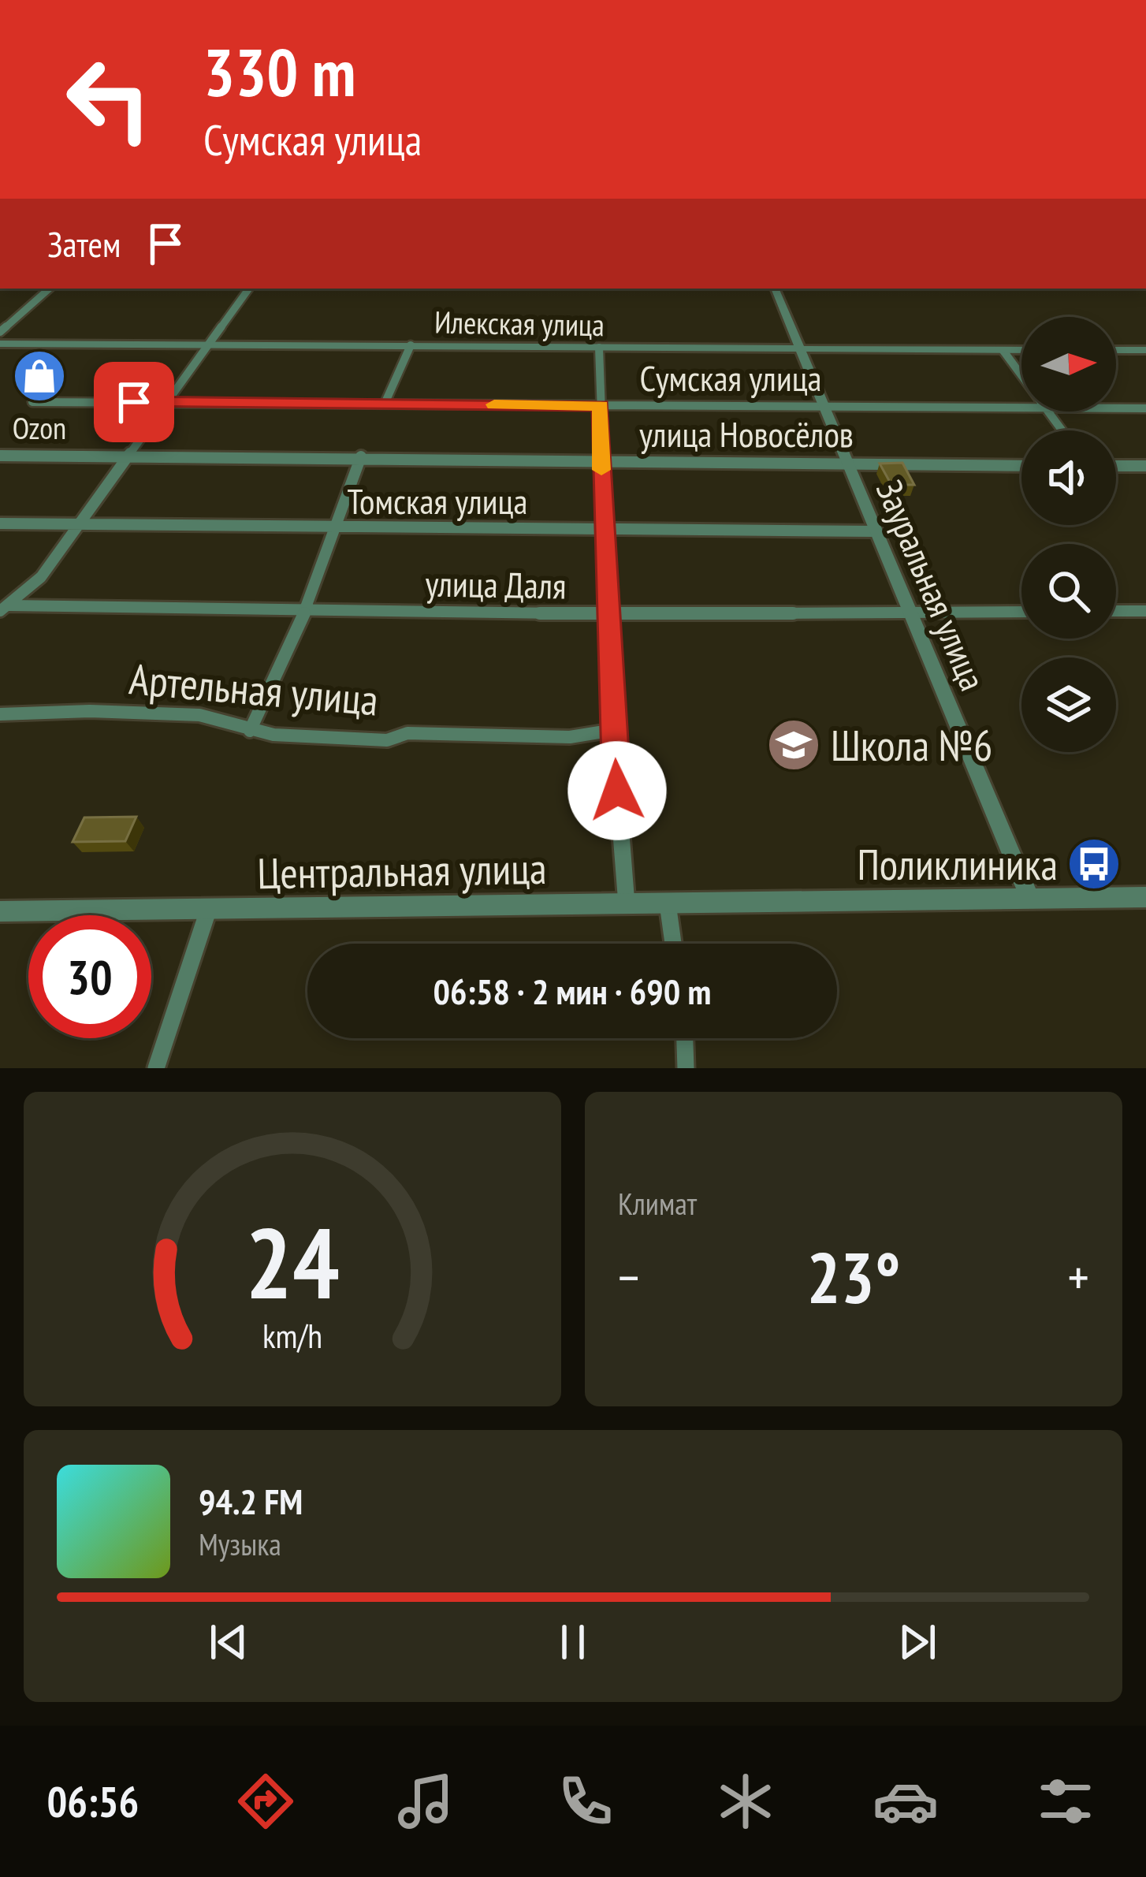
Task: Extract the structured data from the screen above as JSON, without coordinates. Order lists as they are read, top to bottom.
{
  "streets": {
    "street": [
      "Илекская улица",
      "Сумская улица",
      "улица Новосёлов",
      "Томская улица",
      "улица Даля",
      "Зауральная улица",
      "Артельная улица",
      "Центральная улица"
    ]
  },
  "crossings": [
    ["Илекская улица", "Зауральная улица"],
    ["Сумская улица", "Зауральная улица"],
    ["улица Новосёлов", "Зауральная улица"],
    ["Томская улица", "Зауральная улица"],
    ["улица Даля", "Зауральная улица"],
    ["Зауральная улица", "Центральная улица"]
  ],
  "places": {
    "shop": ["Ozon"],
    "school or university": ["Школа №6"],
    "bus stop": ["Поликлиника"]
  },
  "north": "right",
  "page": {
    "turn": ["330 m", "Сумская улица"],
    "then": "Затем",
    "limit": "30",
    "trip": "06:58 · 2 мин · 690 m",
    "tile": "Климат",
    "heat": ["−", "23°", "+"],
    "song": ["94.2 FM", "Музыка"],
    "tabs": "06:56",
    "gauge": ["24", "km/h"]
  }
}
